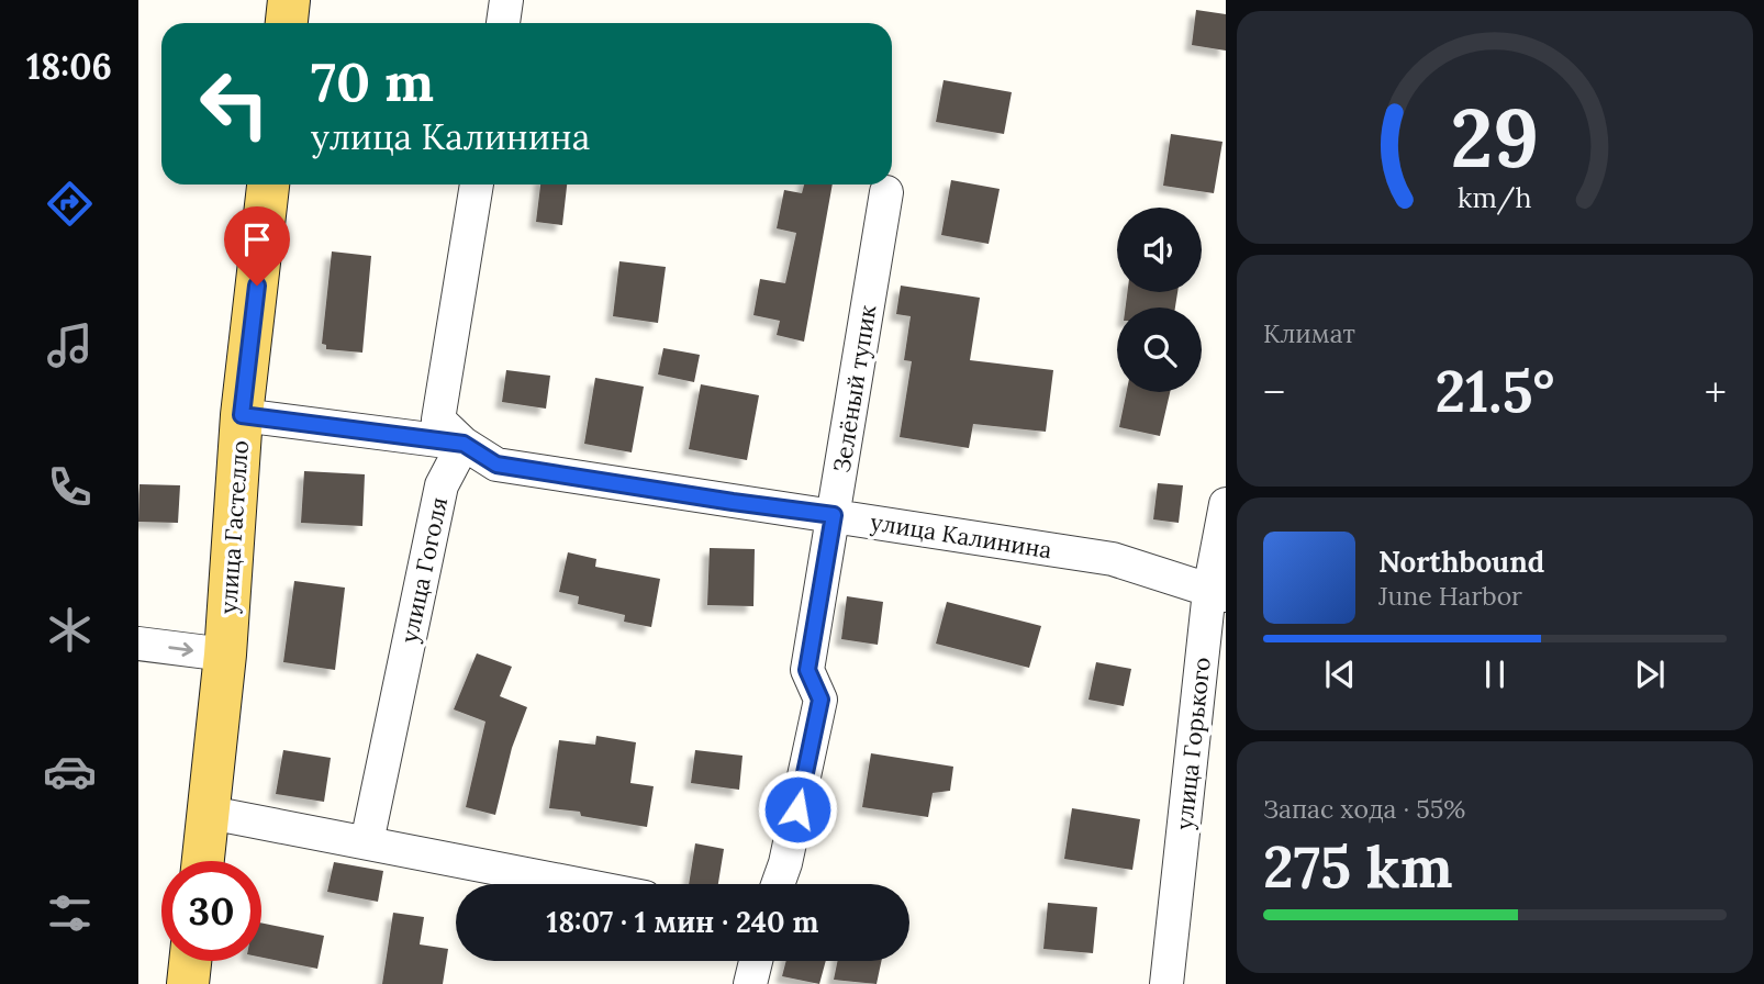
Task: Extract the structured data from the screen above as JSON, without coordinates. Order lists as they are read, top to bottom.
{
  "streets": {
    "main road": ["улица Гастелло"],
    "street": [
      "Зелёный тупик",
      "улица Калинина",
      "улица Гоголя",
      "улица Горького"
    ]
  },
  "crossings": [
    ["Зелёный тупик", "улица Калинина"],
    ["улица Гастелло", "улица Калинина"],
    ["улица Калинина", "улица Гоголя"],
    ["улица Калинина", "улица Горького"]
  ],
  "page": {
    "tabs": "18:06",
    "turn": ["70 m", "улица Калинина"],
    "tile": [
      "Климат",
      ["Запас хода · 55%", "275 km"]
    ],
    "heat": ["−", "21.5°", "+"],
    "song": ["Northbound", "June Harbor"],
    "limit": "30",
    "trip": "18:07 · 1 мин · 240 m",
    "gauge": ["29", "km/h"]
  }
}
